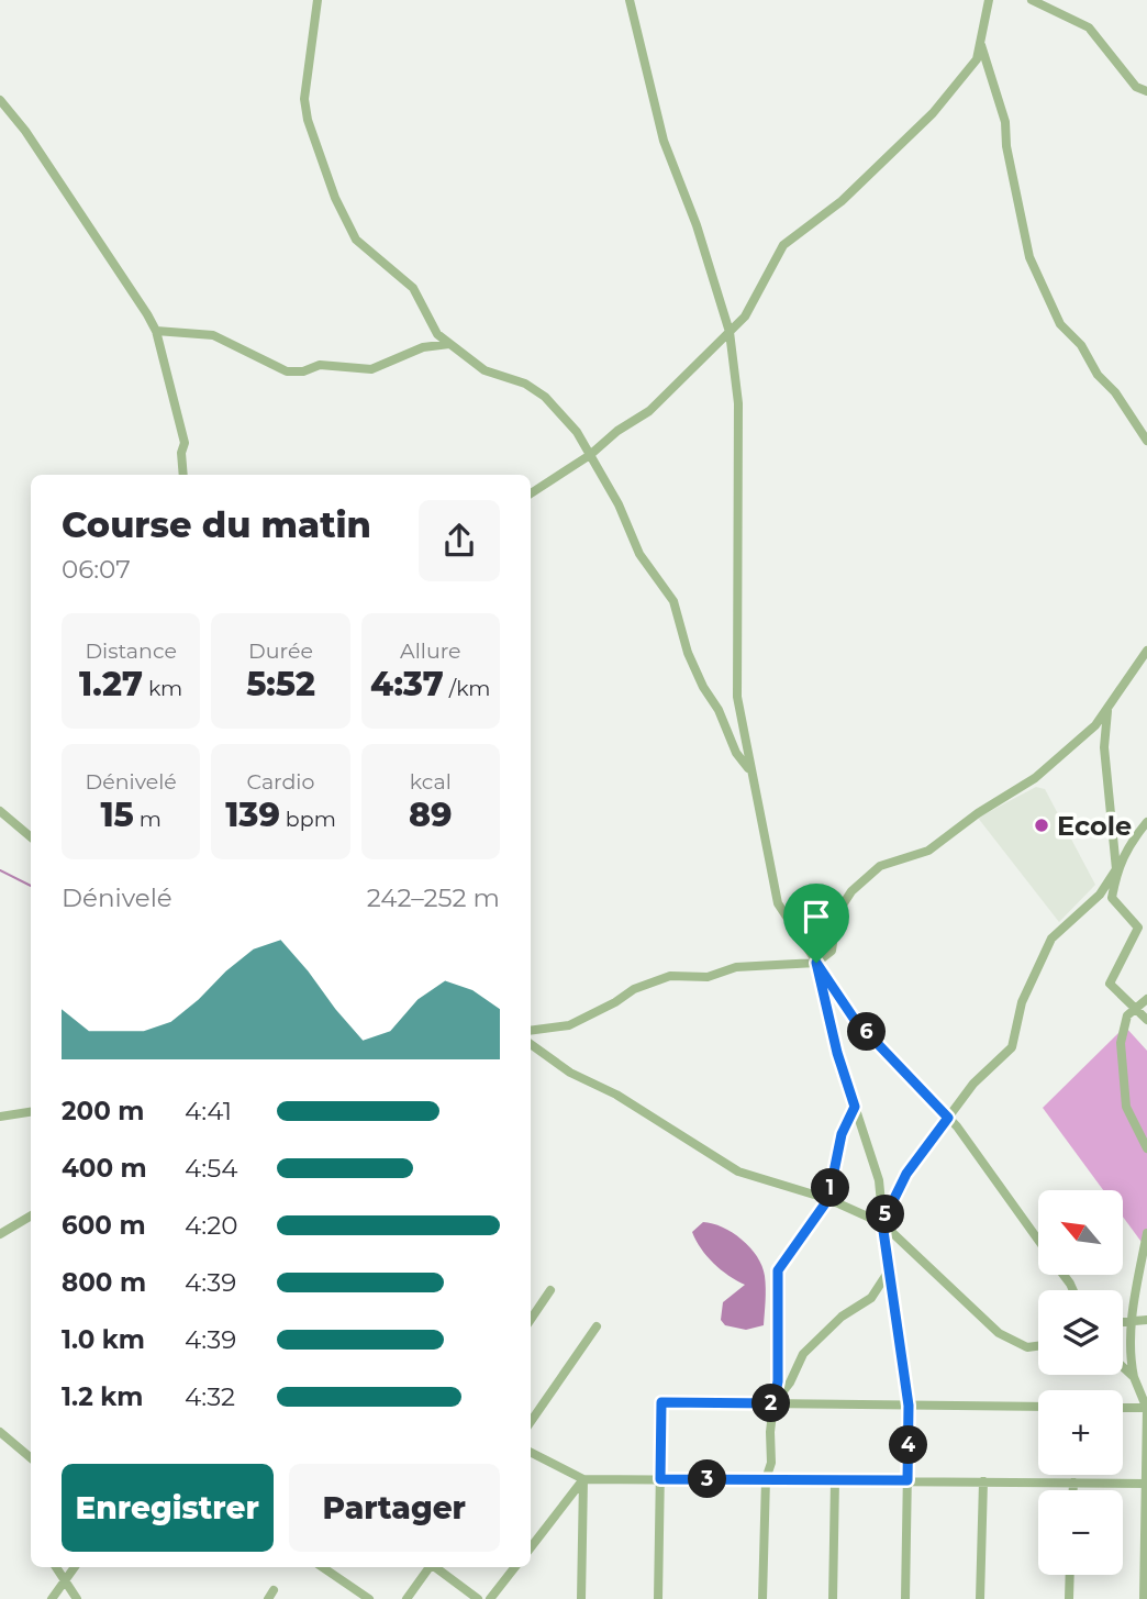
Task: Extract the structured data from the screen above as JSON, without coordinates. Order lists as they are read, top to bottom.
{
  "places": ["Ecole"],
  "north": "top left",
  "page": {
    "heading": ["Course du matin", "06:07"],
    "stats": [
      ["Distance", "1.27 km"],
      ["Durée", "5:52"],
      ["Allure", "4:37 /km"],
      ["Dénivelé", "15 m"],
      ["Cardio", "139 bpm"],
      ["kcal", "89"]
    ],
    "chart": ["Dénivelé", "242–252 m"],
    "pins": [
      "6",
      "1",
      "5",
      "2",
      "4",
      "3"
    ],
    "list": [
      {
        "name": "200 m",
        "note": "4:41"
      },
      {
        "name": "400 m",
        "note": "4:54"
      },
      {
        "name": "600 m",
        "note": "4:20"
      },
      {
        "name": "800 m",
        "note": "4:39"
      },
      {
        "name": "1.0 km",
        "note": "4:39"
      },
      {
        "name": "1.2 km",
        "note": "4:32"
      }
    ],
    "map_buttons": ["+", "−"],
    "buttons": ["Enregistrer", "Partager"]
  }
}
